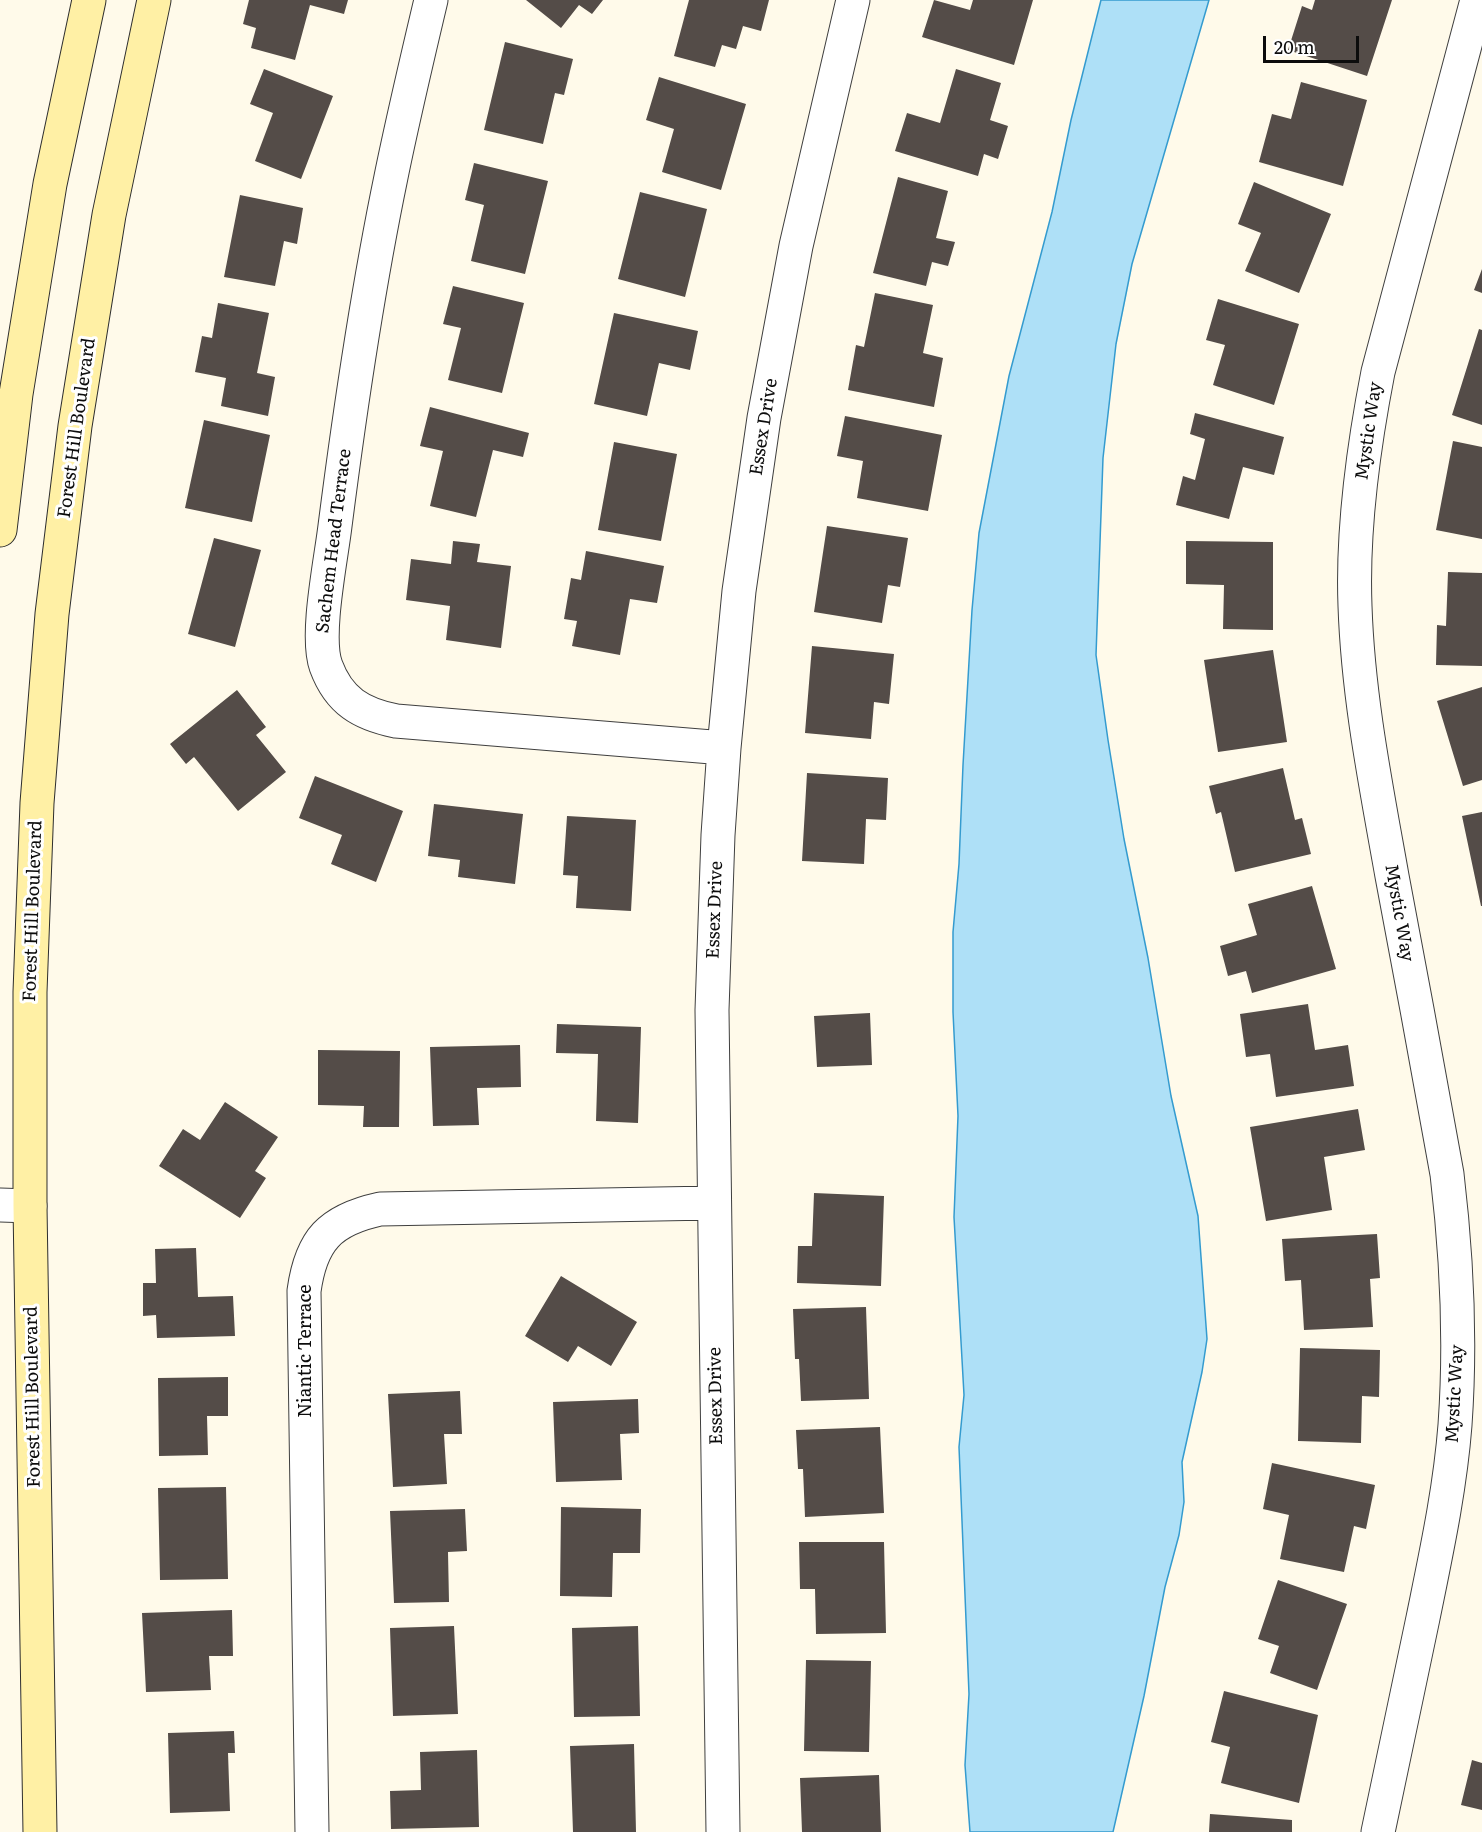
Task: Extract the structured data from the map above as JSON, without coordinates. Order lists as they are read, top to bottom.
{
  "streets": {
    "main road": ["Forest Hill Boulevard"],
    "street": [
      "Essex Drive",
      "Mystic Way",
      "Sachem Head Terrace",
      "Niantic Terrace"
    ]
  },
  "crossings": [
    ["Essex Drive", "Sachem Head Terrace"],
    ["Essex Drive", "Niantic Terrace"]
  ],
  "scale_bar": "20 m"
}
